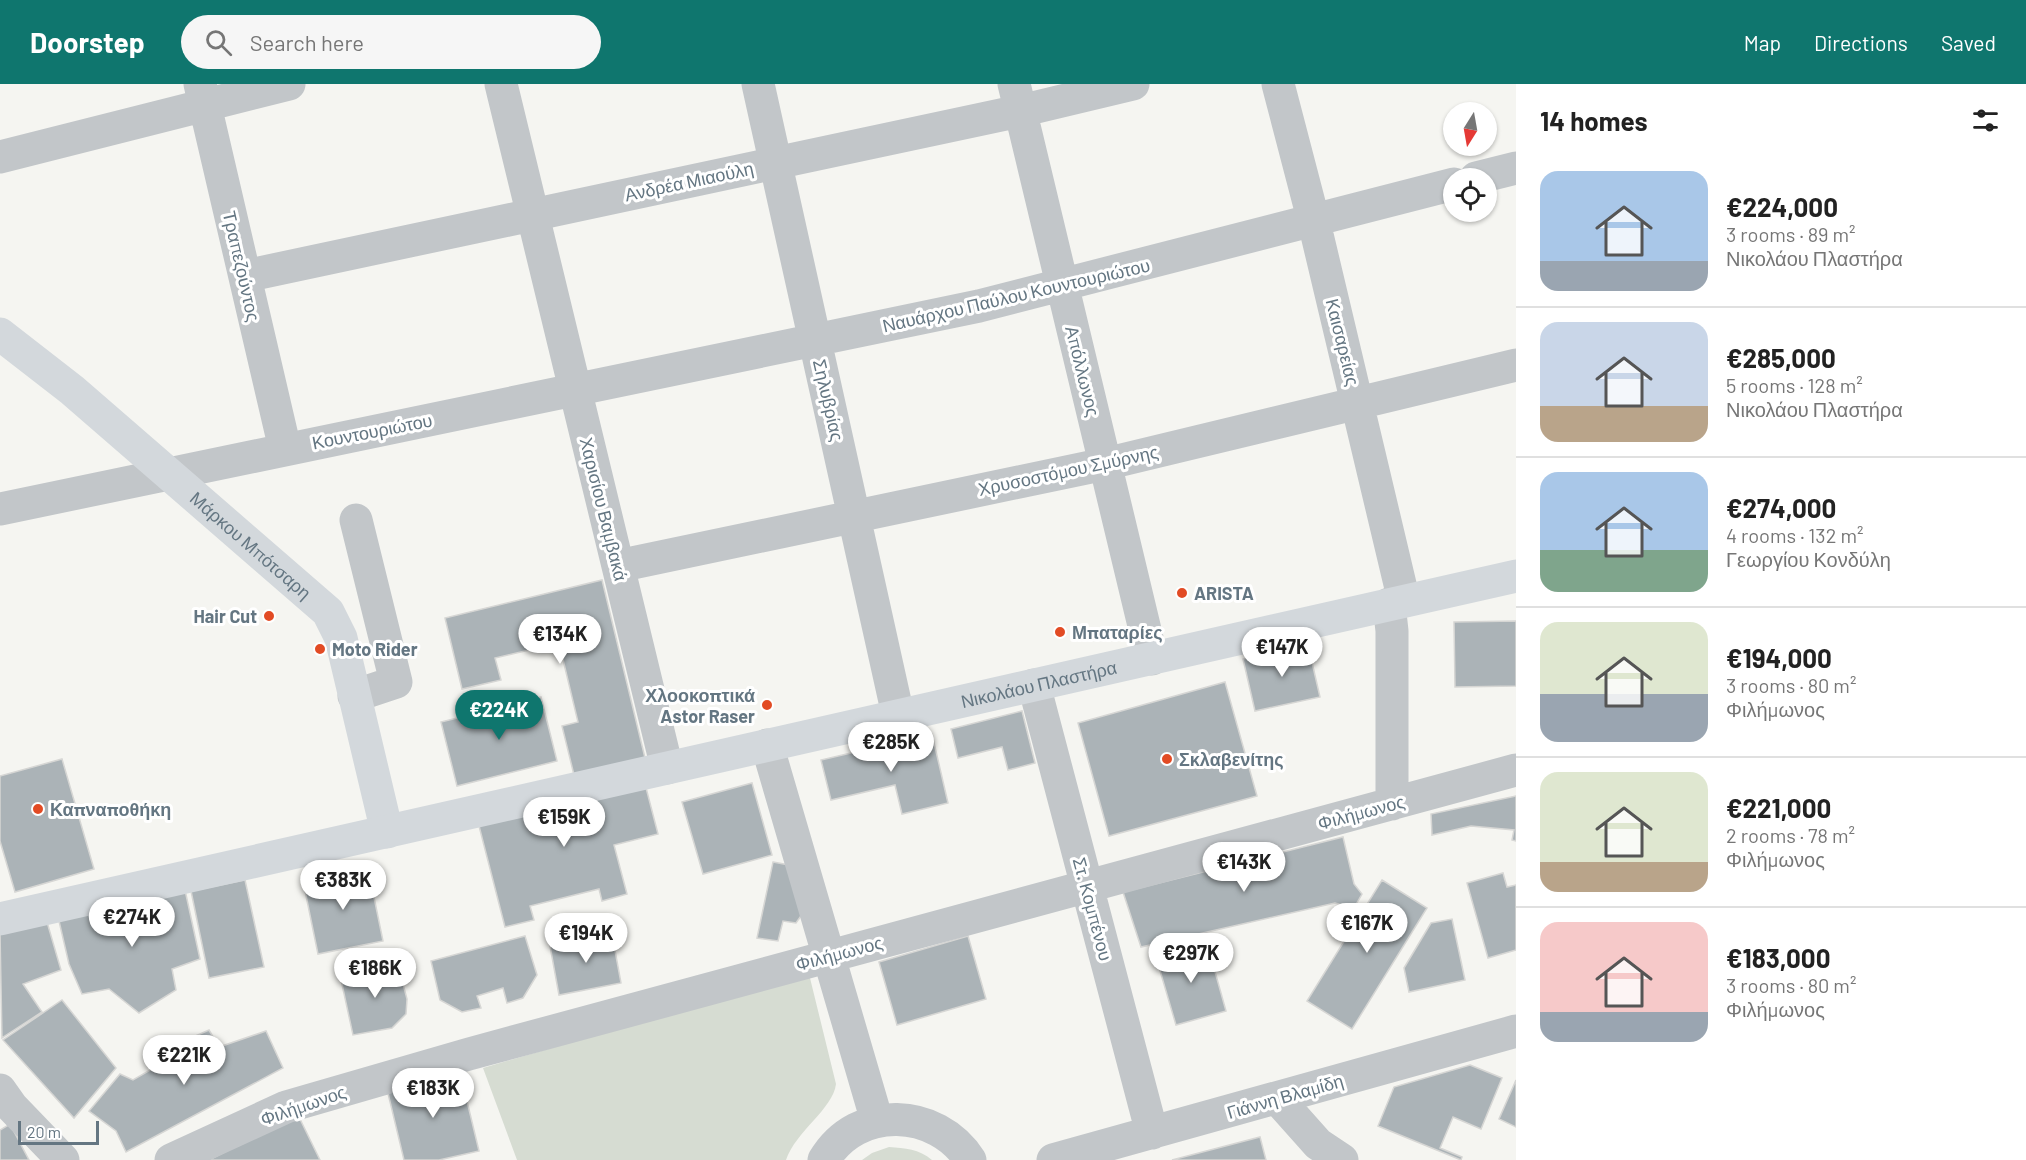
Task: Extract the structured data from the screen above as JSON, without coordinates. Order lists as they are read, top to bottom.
{
  "streets": {
    "main road": ["Μάρκου Μπότσαρη", "Νικολάου Πλαστήρα"],
    "street": [
      "Ανδρέα Μιαούλη",
      "Τραπεζούντος",
      "Ναυάρχου Παύλου Κουντουριώτου",
      "Καισαρείας",
      "Απόλλωνος",
      "Σηλυβρίας",
      "Κουντουριώτου",
      "Χρυσοστόμου Σμύρνης",
      "Χαρισίου Βαμβακά",
      "Φιλήμωνος",
      "Στ. Κομπένου",
      "Γιάννη Βλαμίδη"
    ]
  },
  "crossings": [
    ["Ανδρέα Μιαούλη", "Τραπεζούντος"],
    ["Ανδρέα Μιαούλη", "Απόλλωνος"],
    ["Ανδρέα Μιαούλη", "Σηλυβρίας"],
    ["Ανδρέα Μιαούλη", "Χαρισίου Βαμβακά"],
    ["Τραπεζούντος", "Κουντουριώτου"],
    ["Ναυάρχου Παύλου Κουντουριώτου", "Καισαρείας"],
    ["Ναυάρχου Παύλου Κουντουριώτου", "Απόλλωνος"],
    ["Ναυάρχου Παύλου Κουντουριώτου", "Σηλυβρίας"],
    ["Ναυάρχου Παύλου Κουντουριώτου", "Κουντουριώτου"],
    ["Ναυάρχου Παύλου Κουντουριώτου", "Χαρισίου Βαμβακά"],
    ["Καισαρείας", "Χρυσοστόμου Σμύρνης"],
    ["Καισαρείας", "Νικολάου Πλαστήρα"],
    ["Καισαρείας", "Φιλήμωνος"],
    ["Απόλλωνος", "Χρυσοστόμου Σμύρνης"],
    ["Απόλλωνος", "Νικολάου Πλαστήρα"],
    ["Σηλυβρίας", "Χρυσοστόμου Σμύρνης"],
    ["Σηλυβρίας", "Νικολάου Πλαστήρα"],
    ["Κουντουριώτου", "Χαρισίου Βαμβακά"],
    ["Κουντουριώτου", "Μάρκου Μπότσαρη"],
    ["Χρυσοστόμου Σμύρνης", "Χαρισίου Βαμβακά"],
    ["Χαρισίου Βαμβακά", "Νικολάου Πλαστήρα"],
    ["Μάρκου Μπότσαρη", "Νικολάου Πλαστήρα"],
    ["Νικολάου Πλαστήρα", "Στ. Κομπένου"],
    ["Φιλήμωνος", "Στ. Κομπένου"],
    ["Στ. Κομπένου", "Γιάννη Βλαμίδη"]
  ],
  "places": [
    "ARISTA",
    "Hair Cut",
    "Μπαταρίες",
    "Moto Rider",
    "Χλοοκοπτικά Astor Raser",
    "Σκλαβενίτης",
    "Καπναποθήκη"
  ],
  "scale_bar": "20 m",
  "north": "bottom",
  "page": {
    "header": "Doorstep",
    "search": "Search here",
    "nav": ["Map", "Directions", "Saved"],
    "heading": "14 homes",
    "list": [
      {
        "name": "€224,000",
        "note": "3 rooms · 89 m² · Νικολάου Πλαστήρα"
      },
      {
        "name": "€285,000",
        "note": "5 rooms · 128 m² · Νικολάου Πλαστήρα"
      },
      {
        "name": "€274,000",
        "note": "4 rooms · 132 m² · Γεωργίου Κονδύλη"
      },
      {
        "name": "€194,000",
        "note": "3 rooms · 80 m² · Φιλήμωνος"
      },
      {
        "name": "€221,000",
        "note": "2 rooms · 78 m² · Φιλήμωνος"
      },
      {
        "name": "€183,000",
        "note": "3 rooms · 80 m² · Φιλήμωνος"
      }
    ],
    "price": [
      "€134K",
      "€147K",
      "€224K",
      "€285K",
      "€159K",
      "€143K",
      "€383K",
      "€274K",
      "€167K",
      "€194K",
      "€297K",
      "€186K",
      "€221K",
      "€183K"
    ],
    "scale": "20 m"
  }
}
